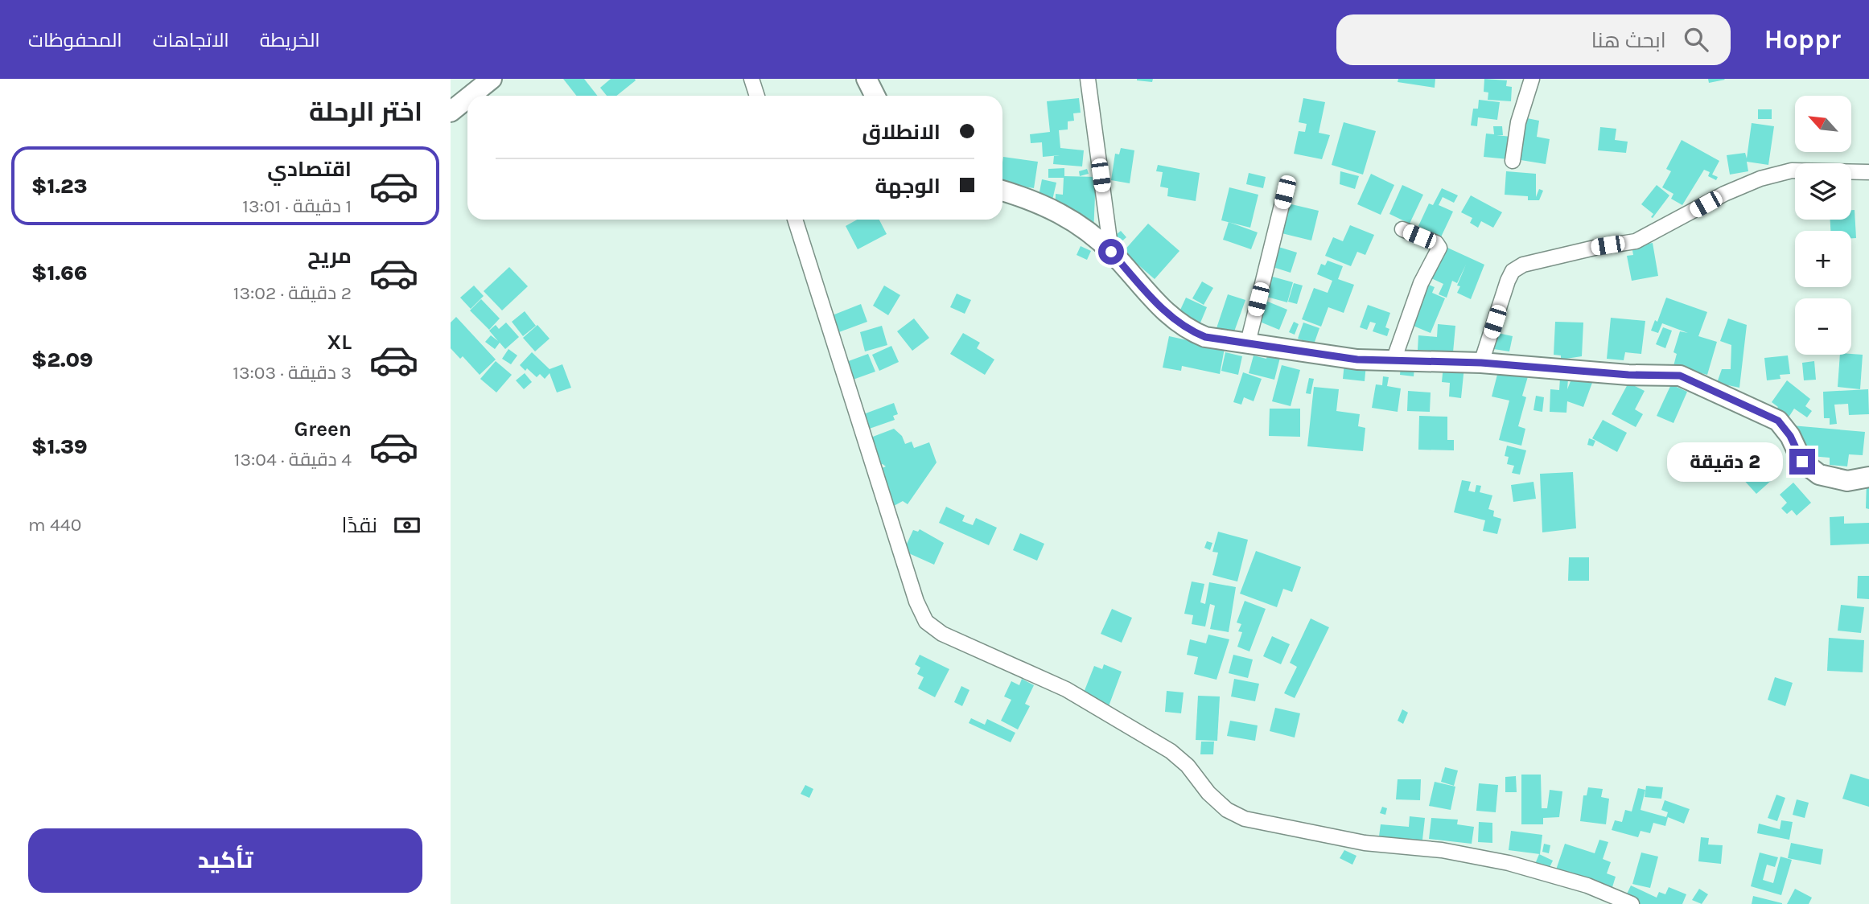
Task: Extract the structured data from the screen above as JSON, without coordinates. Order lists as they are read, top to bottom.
{
  "north": "top left",
  "page": {
    "header": "Hoppr",
    "search": "ابحث هنا",
    "nav": ["الخريطة", "الاتجاهات", "المحفوظات"],
    "heading": "اختر الرحلة",
    "map_buttons": ["+", "−"],
    "banner": ["الانطلاق", "الوجهة"],
    "list": [
      {
        "name": "اقتصادي",
        "note": "1 دقيقة · 13:01",
        "value": "$1.23"
      },
      {
        "name": "مريح",
        "note": "2 دقيقة · 13:02",
        "value": "$1.66"
      },
      {
        "name": "XL",
        "note": "3 دقيقة · 13:03",
        "value": "$2.09"
      },
      {
        "name": "Green",
        "note": "4 دقيقة · 13:04",
        "value": "$1.39"
      }
    ],
    "bubble": "2 دقيقة",
    "pay": ["نقدًا", "440 m"],
    "buttons": "تأكيد"
  }
}
